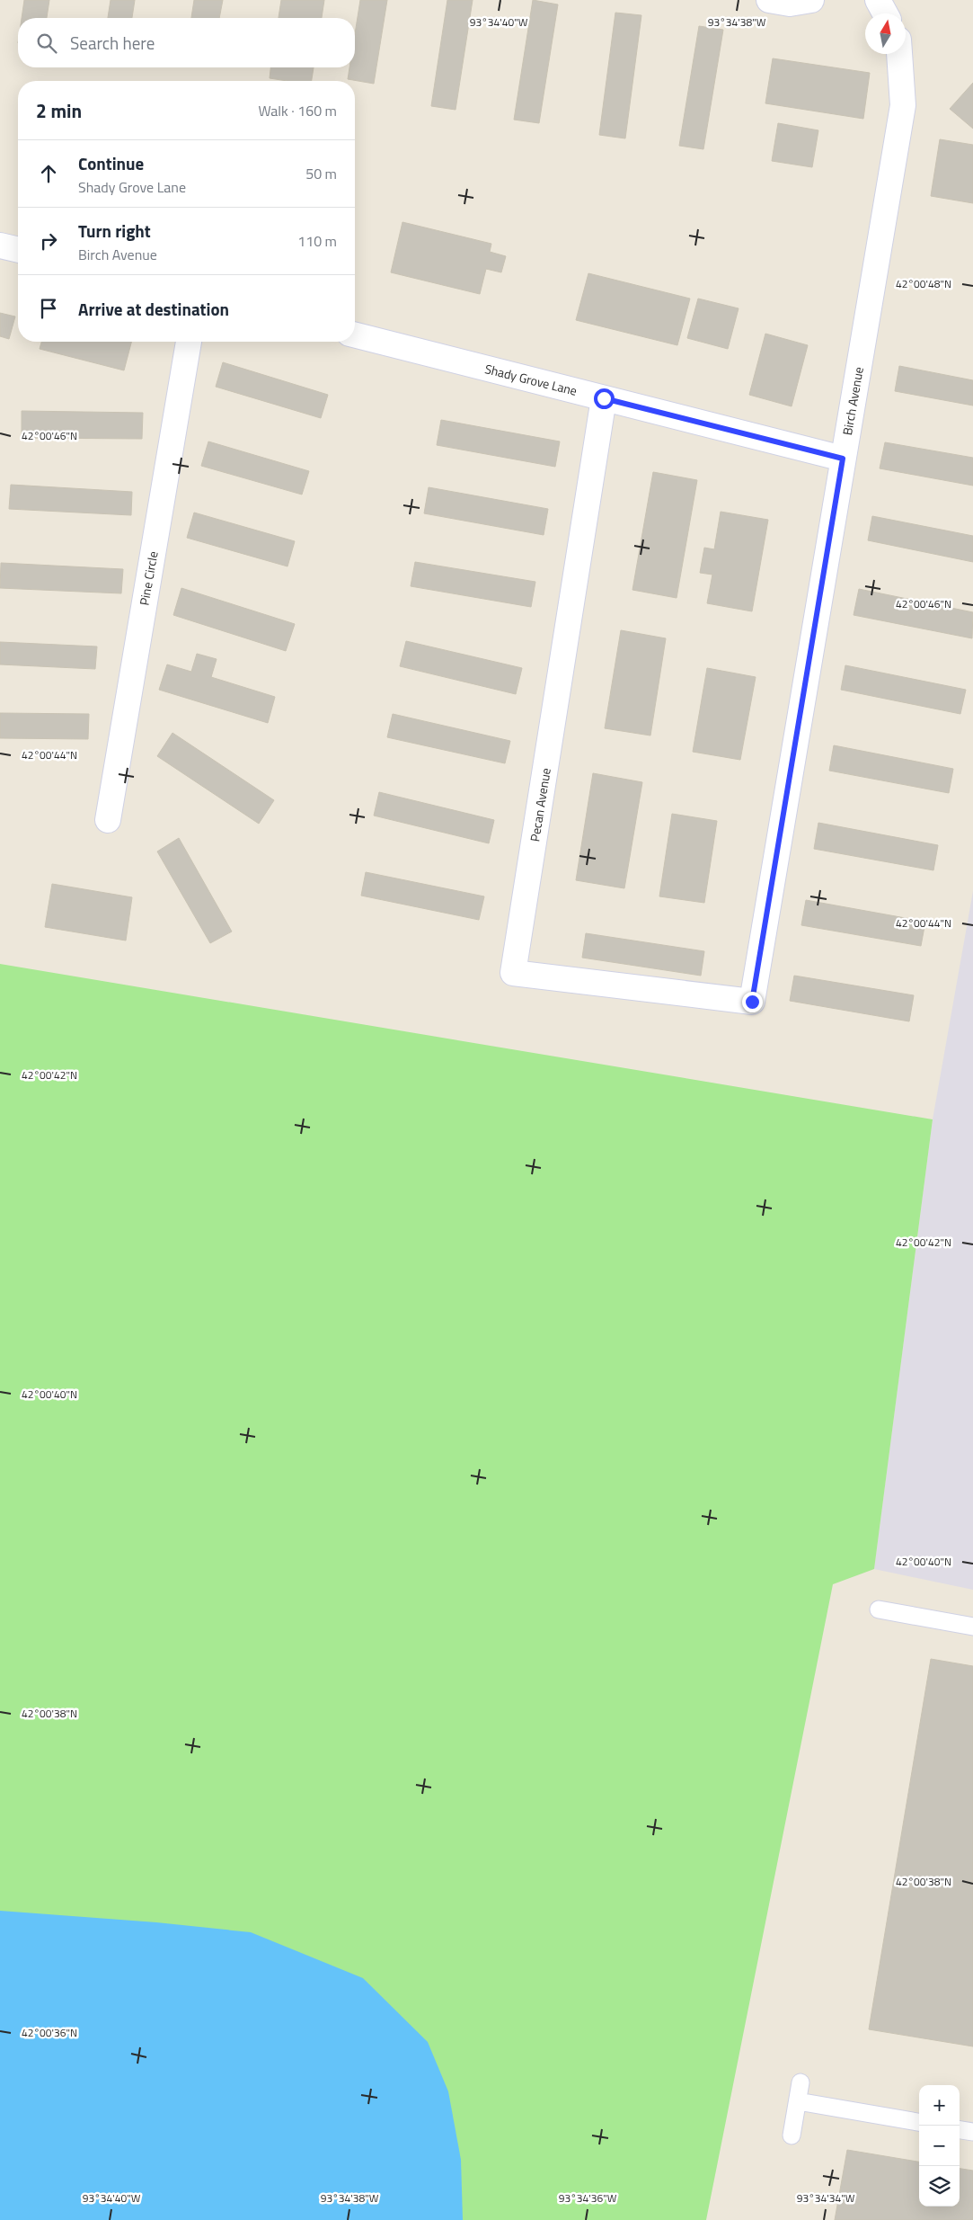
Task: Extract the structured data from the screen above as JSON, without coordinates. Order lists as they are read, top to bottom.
{
  "streets": {
    "street": [
      "Shady Grove Lane",
      "Birch Avenue",
      "Pine Circle",
      "Pecan Avenue"
    ]
  },
  "crossings": [
    ["Shady Grove Lane", "Birch Avenue"],
    ["Shady Grove Lane", "Pecan Avenue"],
    ["Birch Avenue", "Pecan Avenue"]
  ],
  "north": "top",
  "page": {
    "search": "Search here",
    "heading": ["2 min", "Walk · 160 m"],
    "list": [
      ["Continue", "Shady Grove Lane", "50 m"],
      ["Turn right", "Birch Avenue", "110 m"],
      "Arrive at destination"
    ],
    "map_buttons": ["+", "−"]
  },
  "coordinates": [
    "93°34'40\"W",
    "93°34'38\"W",
    "42°00'48\"N",
    "42°00'46\"N",
    "42°00'44\"N",
    "42°00'42\"N",
    "42°00'40\"N",
    "42°00'38\"N",
    "42°00'36\"N",
    "93°34'36\"W",
    "93°34'34\"W"
  ]
}
